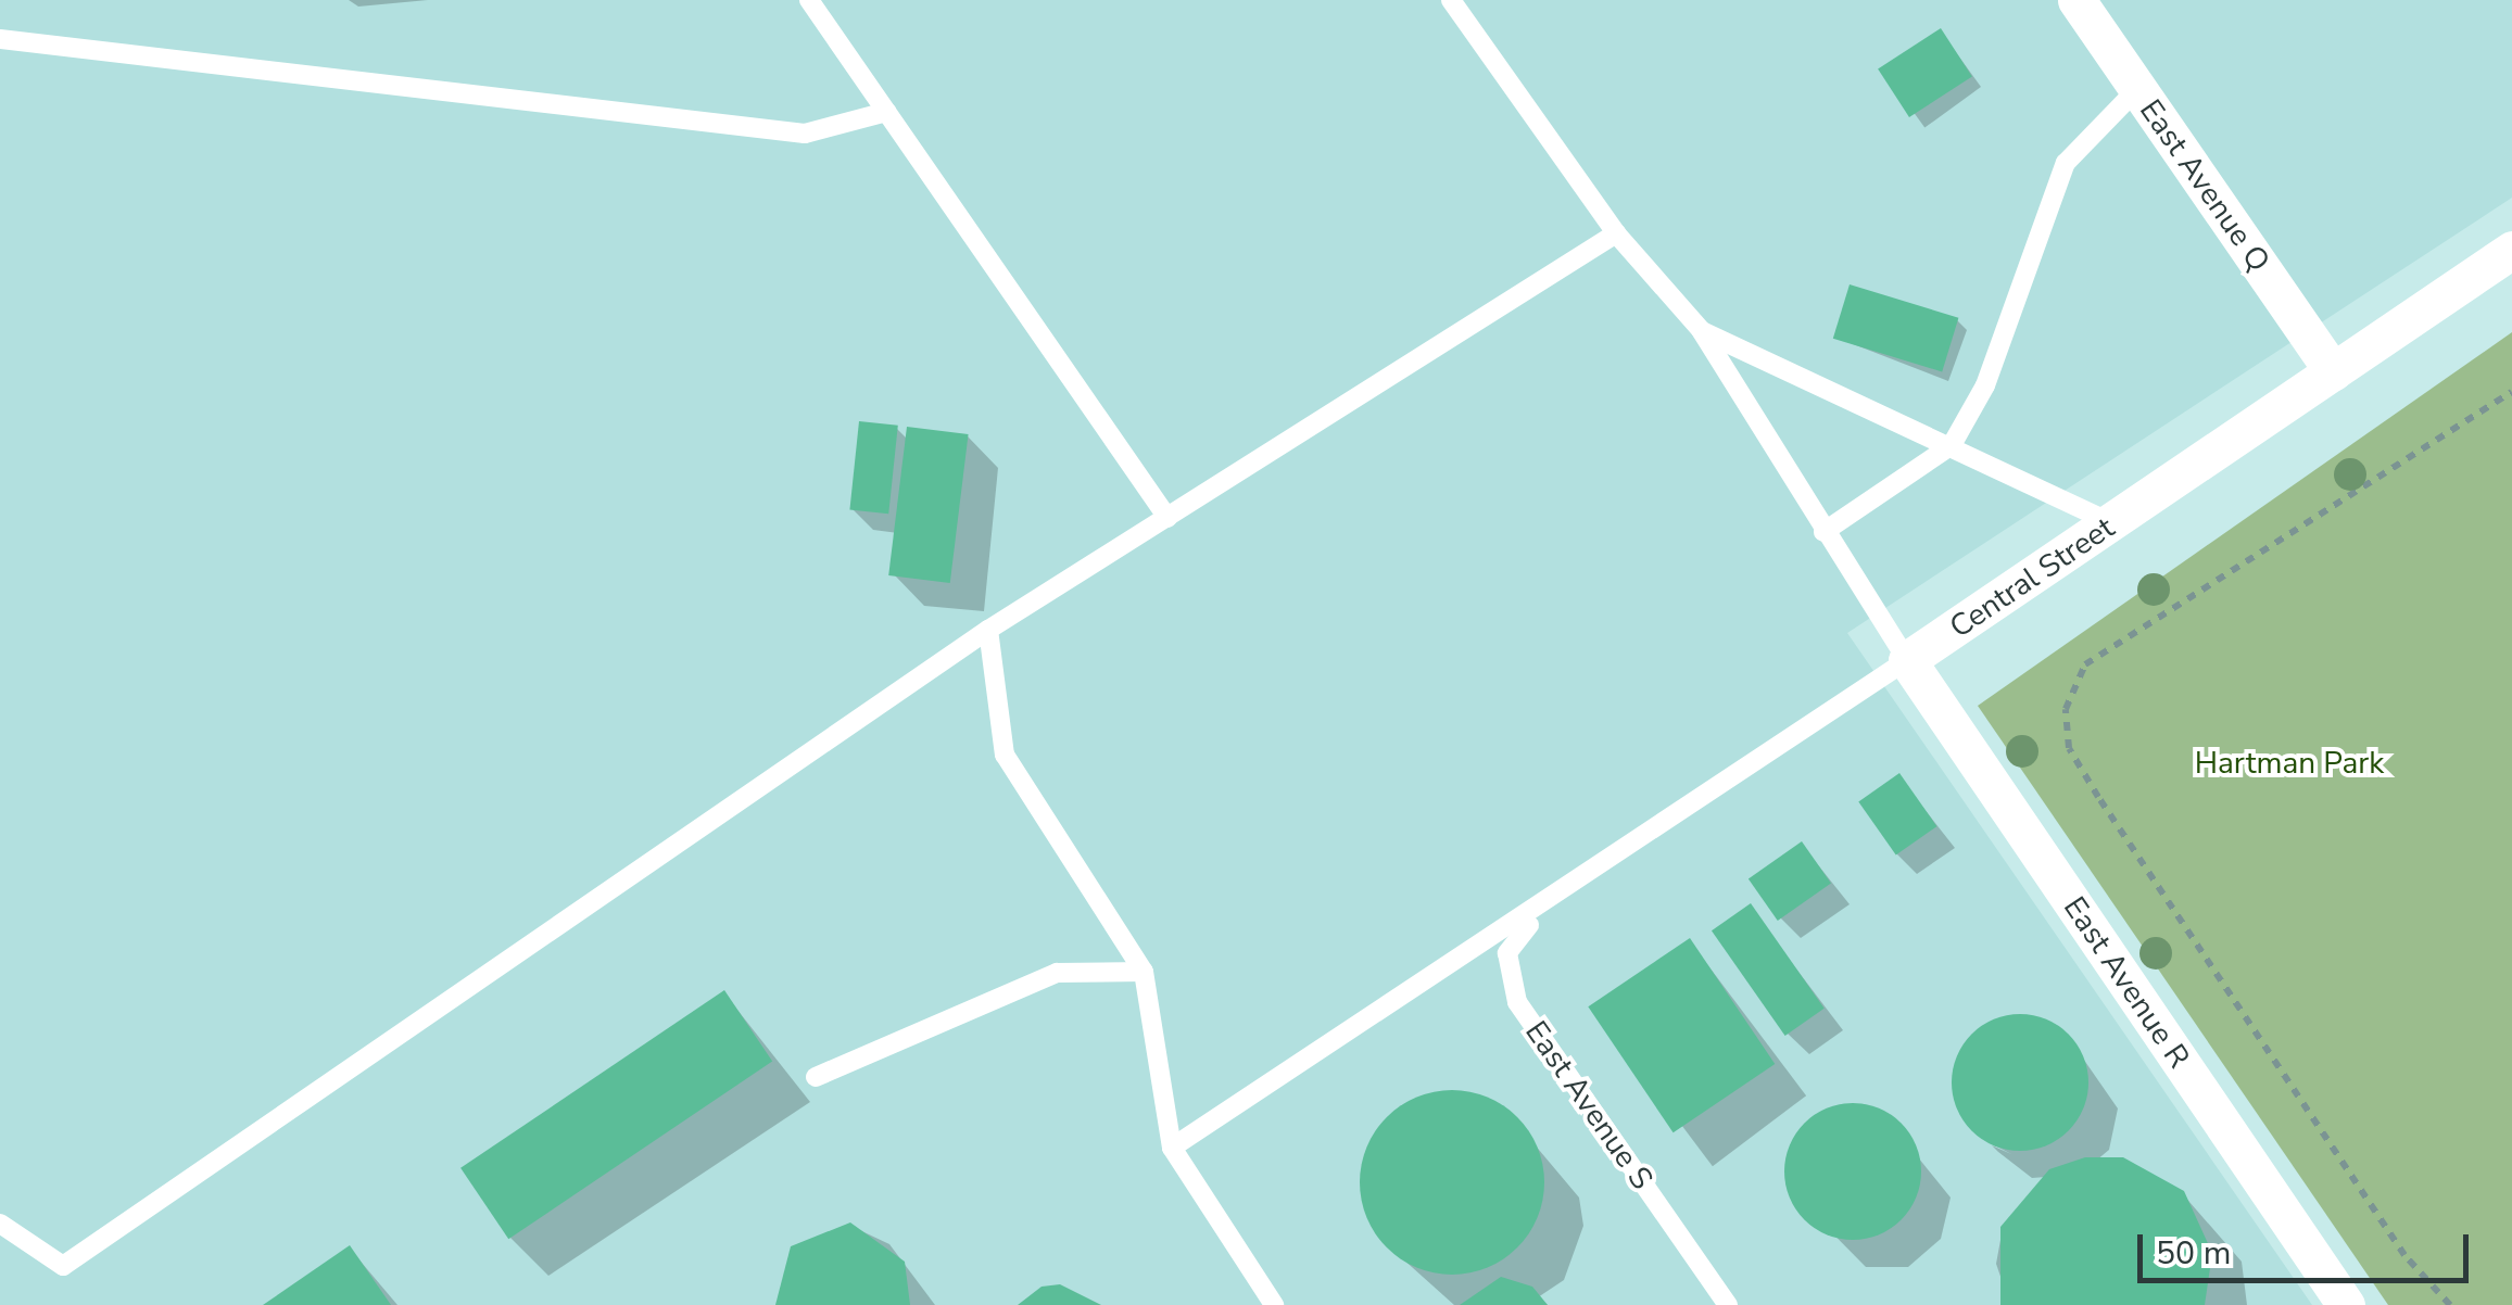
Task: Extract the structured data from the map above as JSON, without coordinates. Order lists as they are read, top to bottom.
{
  "streets": {
    "street": ["East Avenue Q", "Central Street", "East Avenue R"],
    "lane": ["East Avenue S"]
  },
  "crossings": [
    ["East Avenue Q", "Central Street"],
    ["Central Street", "East Avenue R"],
    ["Central Street", "East Avenue S"]
  ],
  "parks": ["Hartman Park"],
  "scale_bar": "50 m"
}
